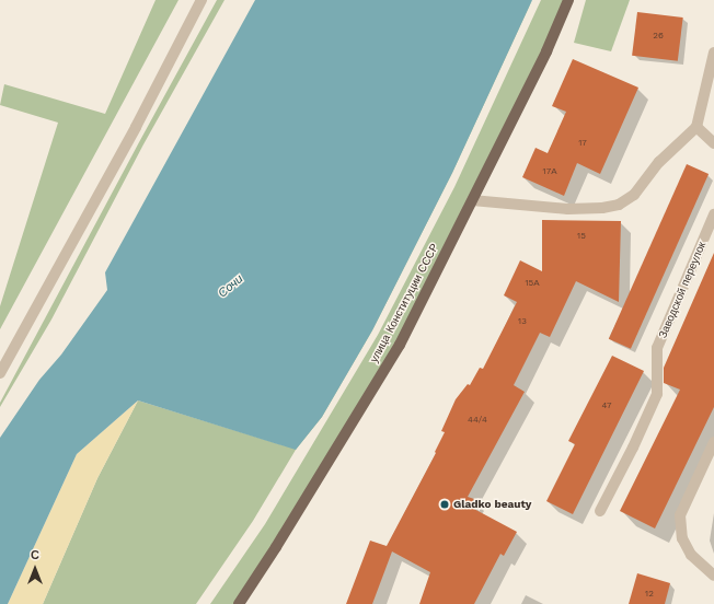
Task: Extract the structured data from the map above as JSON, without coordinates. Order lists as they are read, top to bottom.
{
  "streets": {
    "main road": ["улица Конституции СССР"],
    "street": ["Заводской переулок"]
  },
  "water": ["Сочи"],
  "places": ["Gladko beauty"],
  "house_numbers": [
    "26",
    "17",
    "17А",
    "15",
    "15А",
    "13",
    "47",
    "44/4",
    "12"
  ],
  "north": "top"
}
